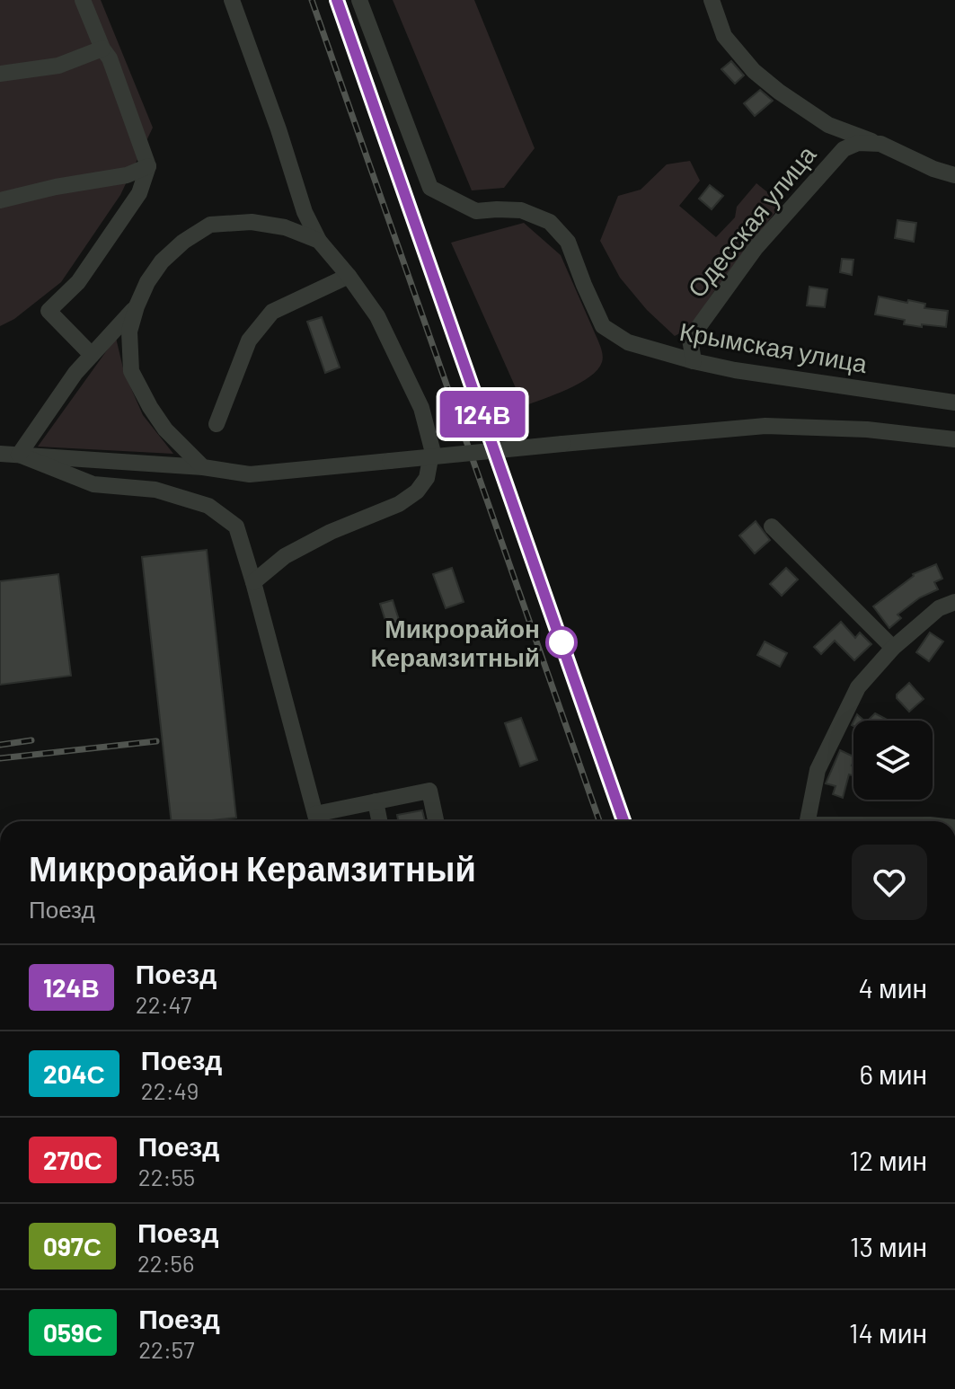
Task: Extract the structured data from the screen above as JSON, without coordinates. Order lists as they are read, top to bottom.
{
  "streets": {
    "street": ["Одесская улица", "Крымская улица"]
  },
  "crossings": [
    ["Одесская улица", "Крымская улица"]
  ],
  "places": ["Микрорайон Керамзитный"],
  "page": {
    "on_map": "124В",
    "heading": ["Микрорайон Керамзитный", "Поезд"],
    "list": [
      {
        "mark": "124В",
        "name": "Поезд",
        "note": "22:47",
        "value": "4 мин"
      },
      {
        "mark": "204С",
        "name": "Поезд",
        "note": "22:49",
        "value": "6 мин"
      },
      {
        "mark": "270С",
        "name": "Поезд",
        "note": "22:55",
        "value": "12 мин"
      },
      {
        "mark": "097С",
        "name": "Поезд",
        "note": "22:56",
        "value": "13 мин"
      },
      {
        "mark": "059С",
        "name": "Поезд",
        "note": "22:57",
        "value": "14 мин"
      }
    ]
  }
}
